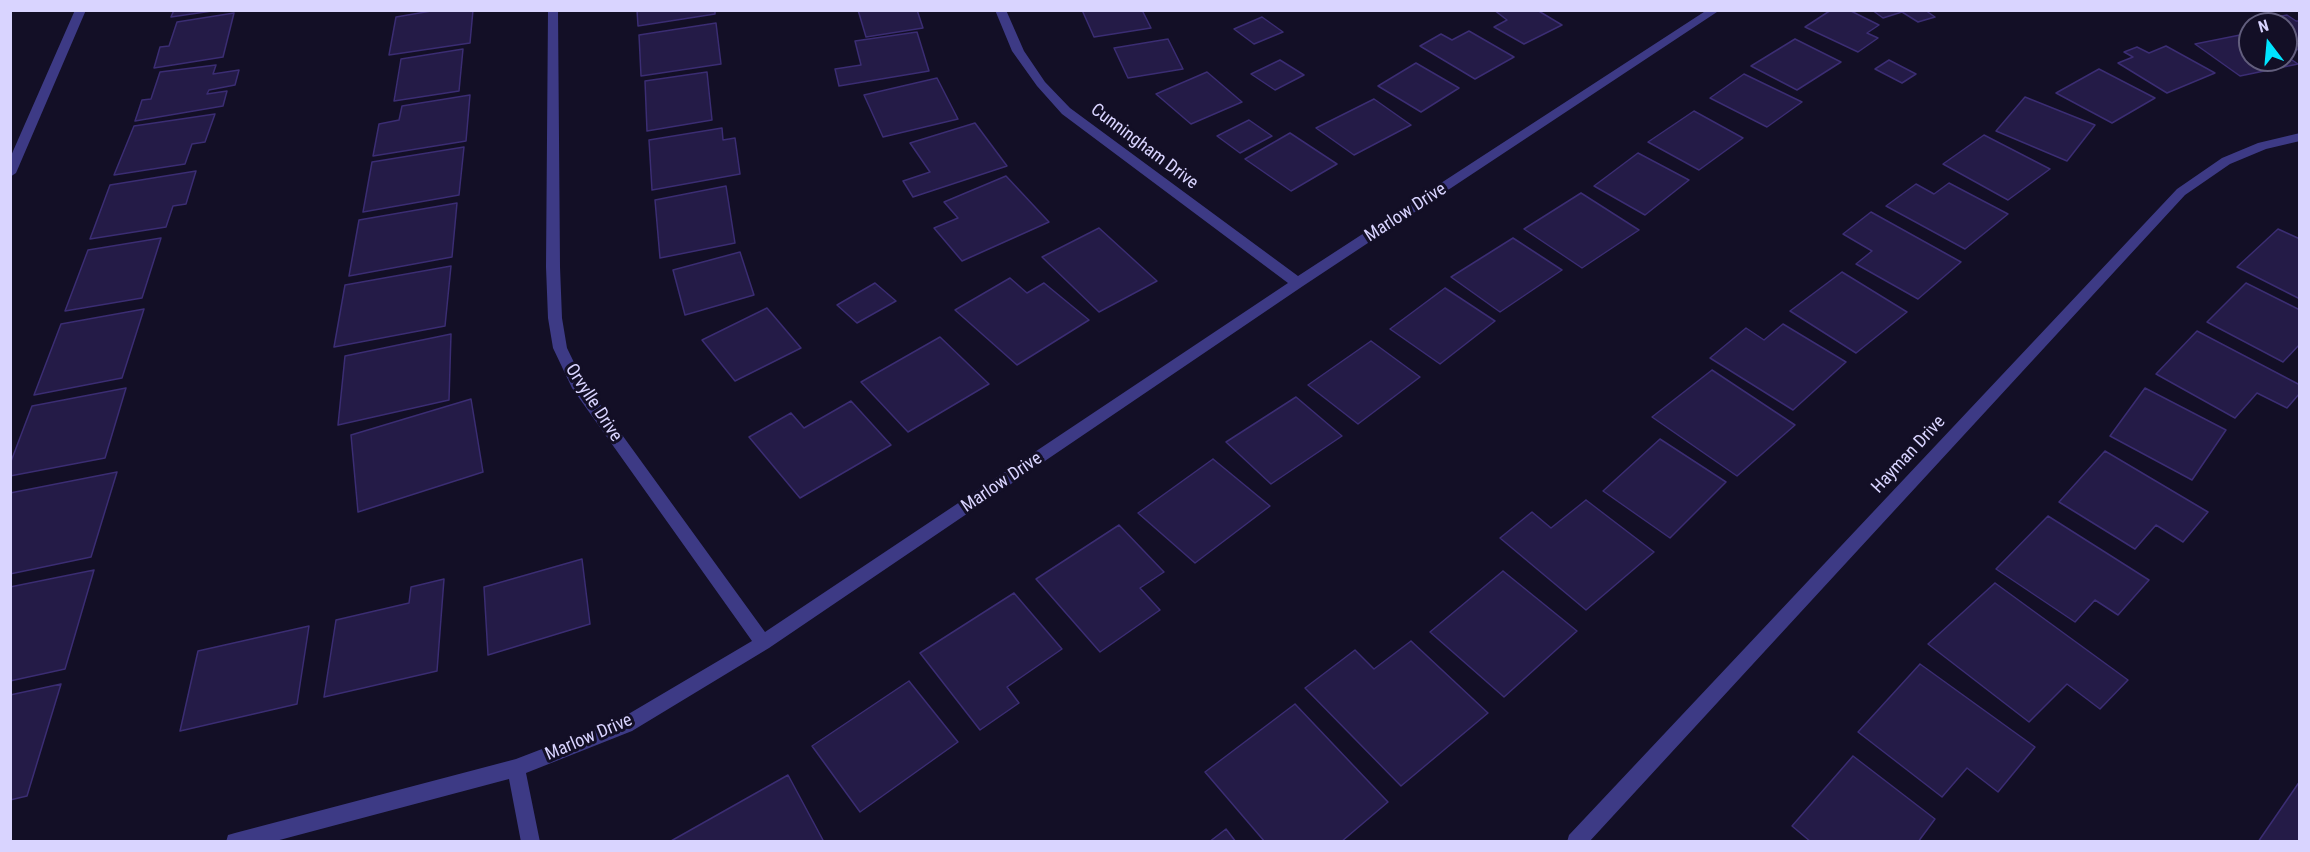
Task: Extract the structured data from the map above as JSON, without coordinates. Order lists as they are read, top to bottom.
{
  "streets": {
    "street": [
      "Cunningham Drive",
      "Marlow Drive",
      "Orvylle Drive",
      "Hayman Drive"
    ]
  },
  "crossings": [
    ["Cunningham Drive", "Marlow Drive"],
    ["Marlow Drive", "Orvylle Drive"]
  ],
  "north": "top"
}
